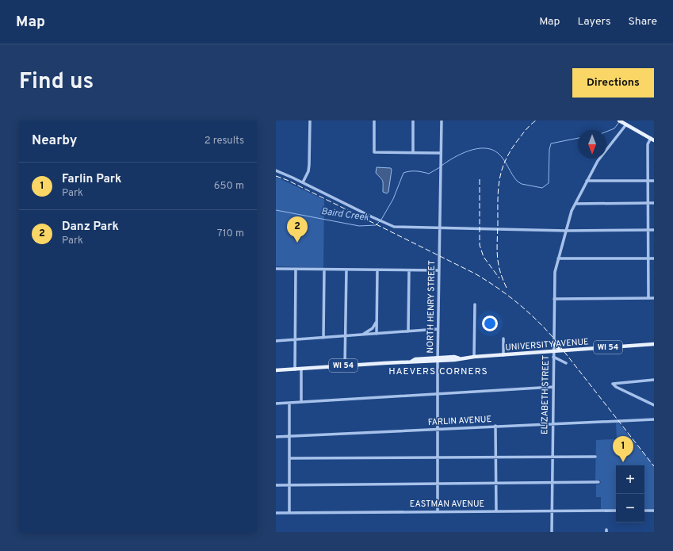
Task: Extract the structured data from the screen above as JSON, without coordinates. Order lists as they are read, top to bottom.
{
  "streets": {
    "main road": ["UNIVERSITY AVENUE", "WI 54"],
    "street": [
      "NORTH HENRY STREET",
      "ELIZABETH STREET",
      "FARLIN AVENUE",
      "EASTMAN AVENUE"
    ]
  },
  "crossings": [
    ["NORTH HENRY STREET", "UNIVERSITY AVENUE"],
    ["NORTH HENRY STREET", "FARLIN AVENUE"],
    ["NORTH HENRY STREET", "EASTMAN AVENUE"],
    ["UNIVERSITY AVENUE", "ELIZABETH STREET"],
    ["ELIZABETH STREET", "FARLIN AVENUE"],
    ["ELIZABETH STREET", "EASTMAN AVENUE"]
  ],
  "districts": ["HAEVERS CORNERS"],
  "water": ["Baird Creek"],
  "north": "bottom",
  "page": {
    "header": "Map",
    "nav": ["Map", "Layers", "Share"],
    "title": "Find us",
    "buttons": "Directions",
    "heading": ["Nearby", "2 results"],
    "list": [
      {
        "mark": "1",
        "name": "Farlin Park",
        "note": "Park",
        "value": "650 m"
      },
      {
        "mark": "2",
        "name": "Danz Park",
        "note": "Park",
        "value": "710 m"
      }
    ],
    "pins": ["2", "1"],
    "map_buttons": ["+", "−"]
  }
}
